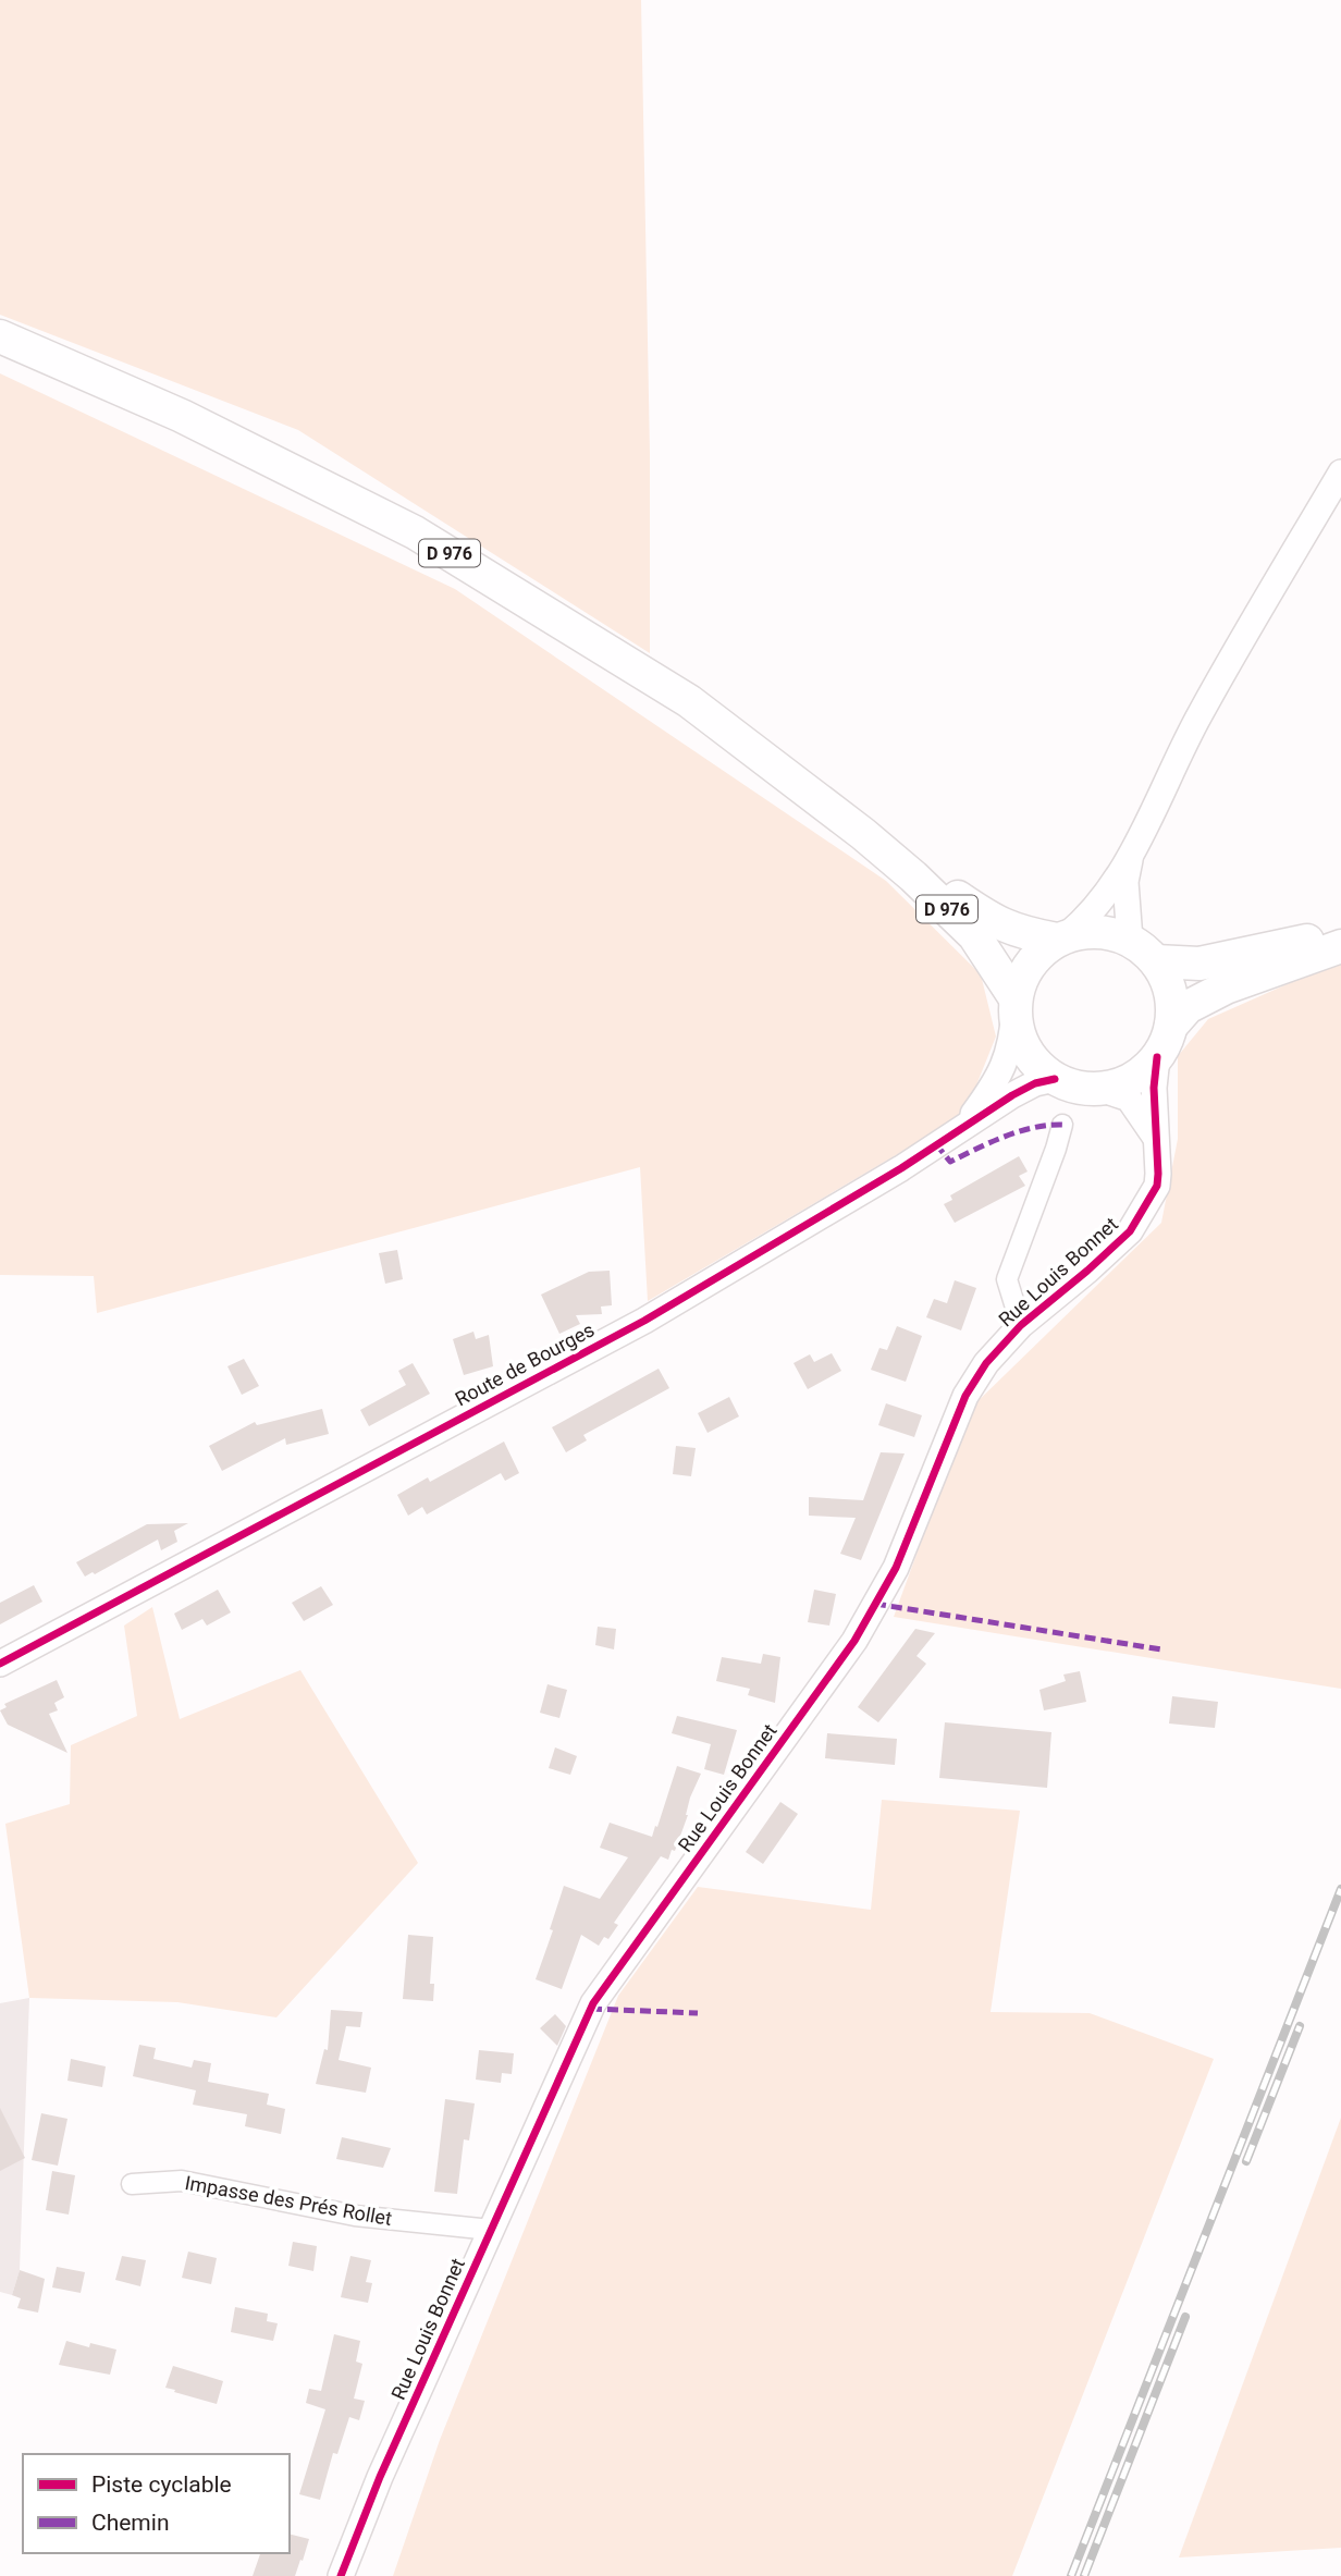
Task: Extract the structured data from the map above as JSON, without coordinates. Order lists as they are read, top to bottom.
{
  "streets": {
    "main road": ["D 976"],
    "street": ["Rue Louis Bonnet", "Route de Bourges", "Impasse des Prés Rollet"]
  },
  "crossings": [
    ["D 976", "Rue Louis Bonnet"],
    ["D 976", "Route de Bourges"],
    ["Rue Louis Bonnet", "Route de Bourges"],
    ["Rue Louis Bonnet", "Impasse des Prés Rollet"]
  ],
  "legend": ["Piste cyclable", "Chemin"]
}
